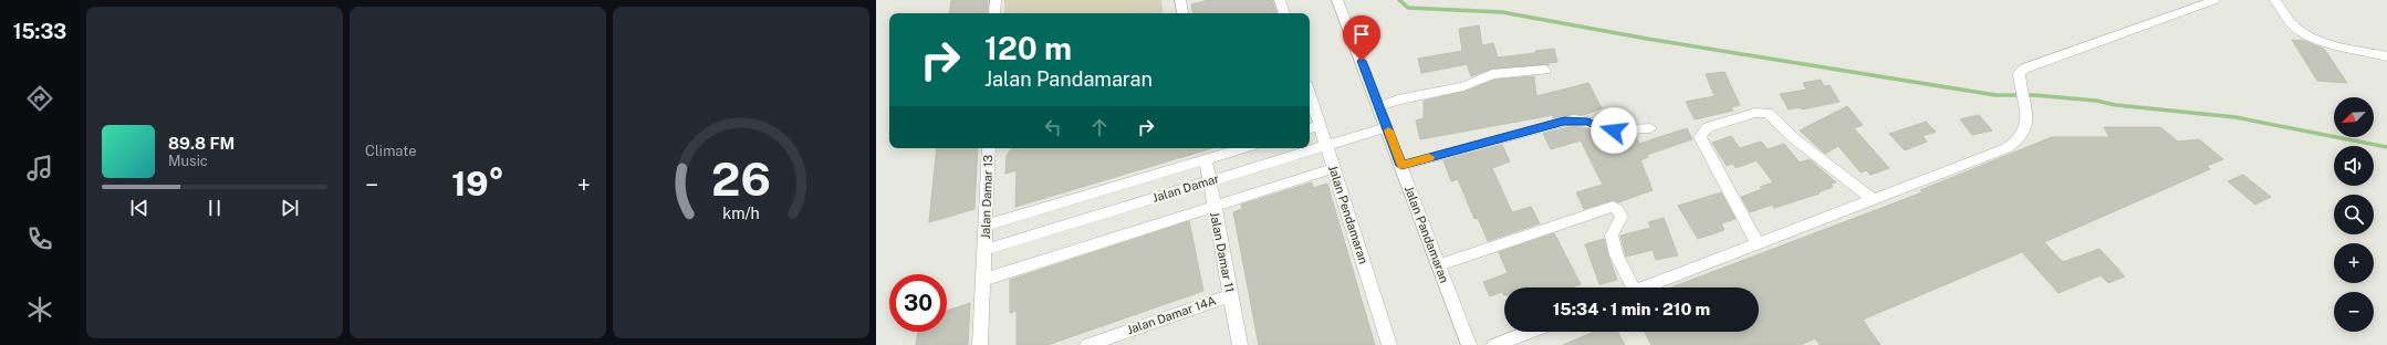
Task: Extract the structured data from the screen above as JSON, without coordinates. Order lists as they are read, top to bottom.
{
  "streets": {
    "street": [
      "Jalan Damar",
      "Jalan Damar 13",
      "Jalan Pendamaran",
      "Jalan Pandamaran",
      "Jalan Damar 11",
      "Jalan Damar 14A"
    ]
  },
  "crossings": [
    ["Jalan Damar", "Jalan Damar 13"],
    ["Jalan Damar", "Jalan Pendamaran"],
    ["Jalan Damar", "Jalan Pandamaran"],
    ["Jalan Damar", "Jalan Damar 11"],
    ["Jalan Damar 11", "Jalan Damar 14A"]
  ],
  "north": "bottom left",
  "page": {
    "tabs": "15:33",
    "tile": "Climate",
    "turn": ["120 m", "Jalan Pandamaran"],
    "map_buttons": ["+", "−"],
    "song": ["89.8 FM", "Music"],
    "heat": ["−", "19°", "+"],
    "limit": "30",
    "trip": "15:34 · 1 min · 210 m",
    "gauge": ["26", "km/h"]
  }
}
